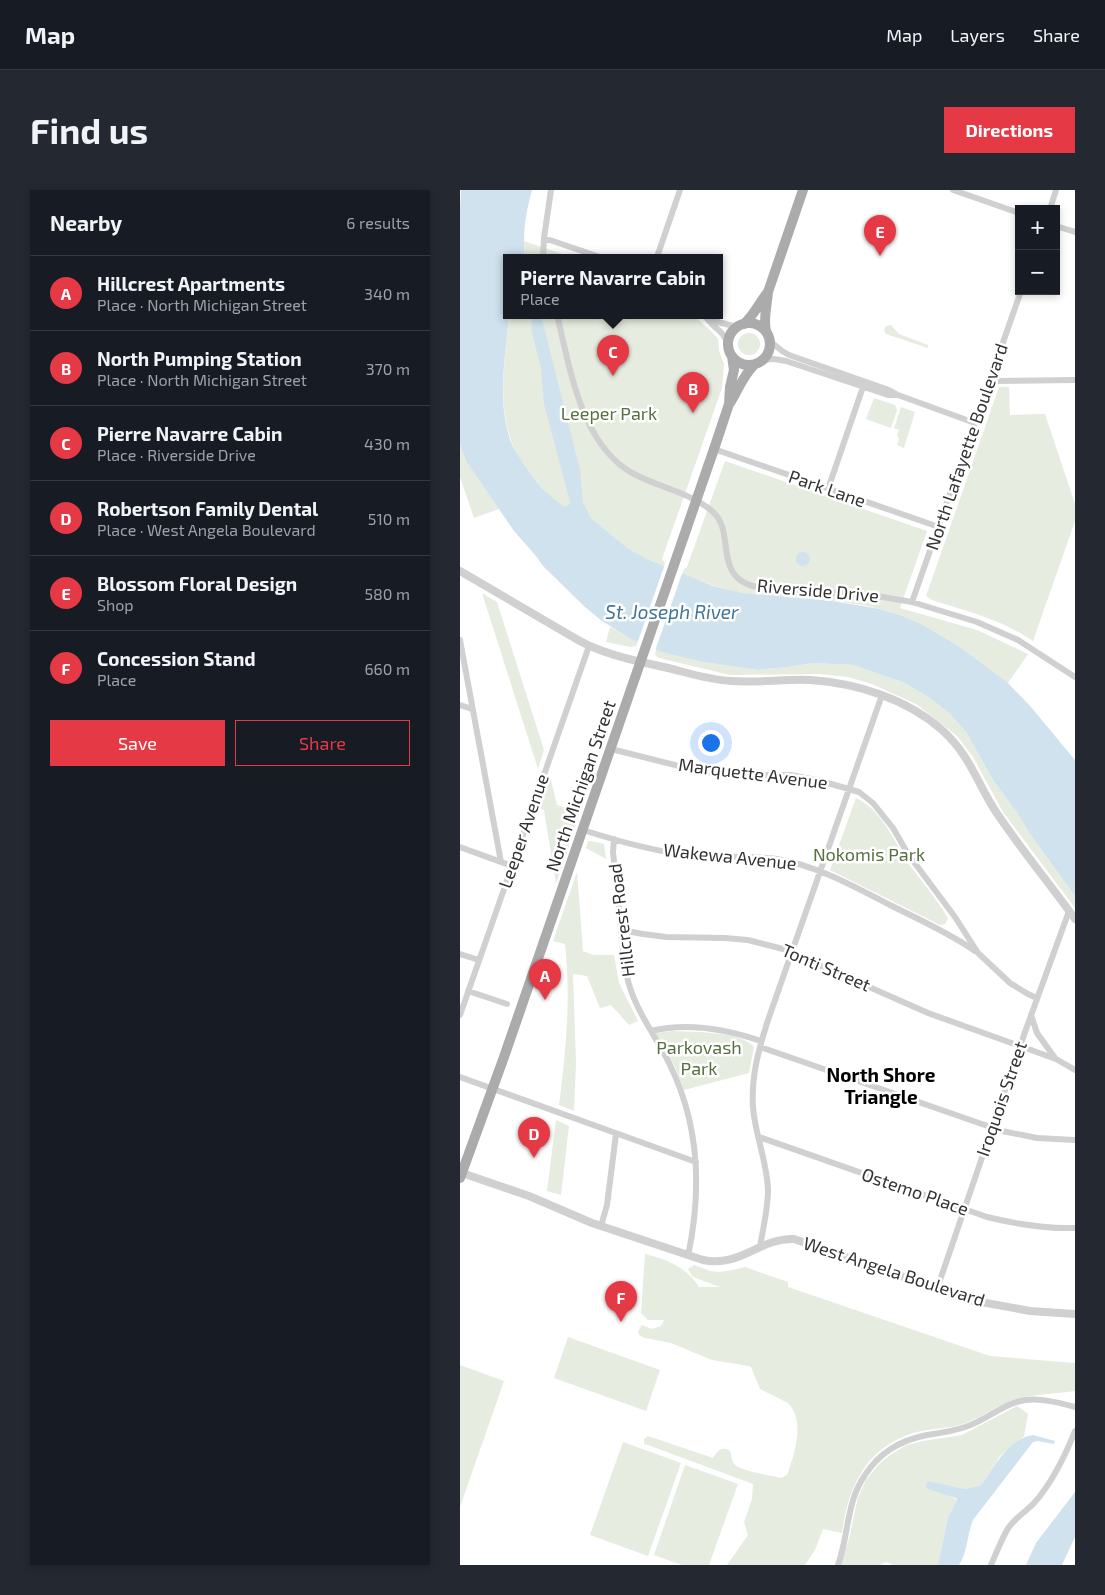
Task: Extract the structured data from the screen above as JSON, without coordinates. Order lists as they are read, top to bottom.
{
  "streets": {
    "main road": ["North Michigan Street"],
    "street": [
      "North Lafayette Boulevard",
      "Park Lane",
      "Riverside Drive",
      "Marquette Avenue",
      "Leeper Avenue",
      "Wakewa Avenue",
      "Hillcrest Road",
      "Tonti Street",
      "Iroquois Street",
      "Ostemo Place",
      "West Angela Boulevard"
    ]
  },
  "crossings": [
    ["North Lafayette Boulevard", "Park Lane"],
    ["North Lafayette Boulevard", "Riverside Drive"],
    ["Park Lane", "North Michigan Street"],
    ["Riverside Drive", "North Michigan Street"],
    ["Marquette Avenue", "North Michigan Street"],
    ["Marquette Avenue", "Wakewa Avenue"],
    ["Marquette Avenue", "Iroquois Street"],
    ["North Michigan Street", "Wakewa Avenue"],
    ["North Michigan Street", "West Angela Boulevard"],
    ["Wakewa Avenue", "Hillcrest Road"],
    ["Hillcrest Road", "Tonti Street"],
    ["Hillcrest Road", "West Angela Boulevard"],
    ["Tonti Street", "Iroquois Street"],
    ["Iroquois Street", "Ostemo Place"],
    ["Iroquois Street", "West Angela Boulevard"]
  ],
  "districts": ["North Shore Triangle"],
  "water": ["St. Joseph River"],
  "parks": ["Leeper Park", "Nokomis Park", "Parkovash Park"],
  "page": {
    "header": "Map",
    "nav": ["Map", "Layers", "Share"],
    "buttons": [
      "Directions",
      ["Save", "Share"]
    ],
    "title": "Find us",
    "heading": ["Nearby", "6 results"],
    "map_buttons": ["+", "−"],
    "pins": [
      "E",
      "C",
      "B",
      "A",
      "D",
      "F"
    ],
    "popup": ["Pierre Navarre Cabin", "Place"],
    "list": [
      {
        "mark": "A",
        "name": "Hillcrest Apartments",
        "note": "Place · North Michigan Street",
        "value": "340 m"
      },
      {
        "mark": "B",
        "name": "North Pumping Station",
        "note": "Place · North Michigan Street",
        "value": "370 m"
      },
      {
        "mark": "C",
        "name": "Pierre Navarre Cabin",
        "note": "Place · Riverside Drive",
        "value": "430 m"
      },
      {
        "mark": "D",
        "name": "Robertson Family Dental",
        "note": "Place · West Angela Boulevard",
        "value": "510 m"
      },
      {
        "mark": "E",
        "name": "Blossom Floral Design",
        "note": "Shop",
        "value": "580 m"
      },
      {
        "mark": "F",
        "name": "Concession Stand",
        "note": "Place",
        "value": "660 m"
      }
    ]
  }
}
